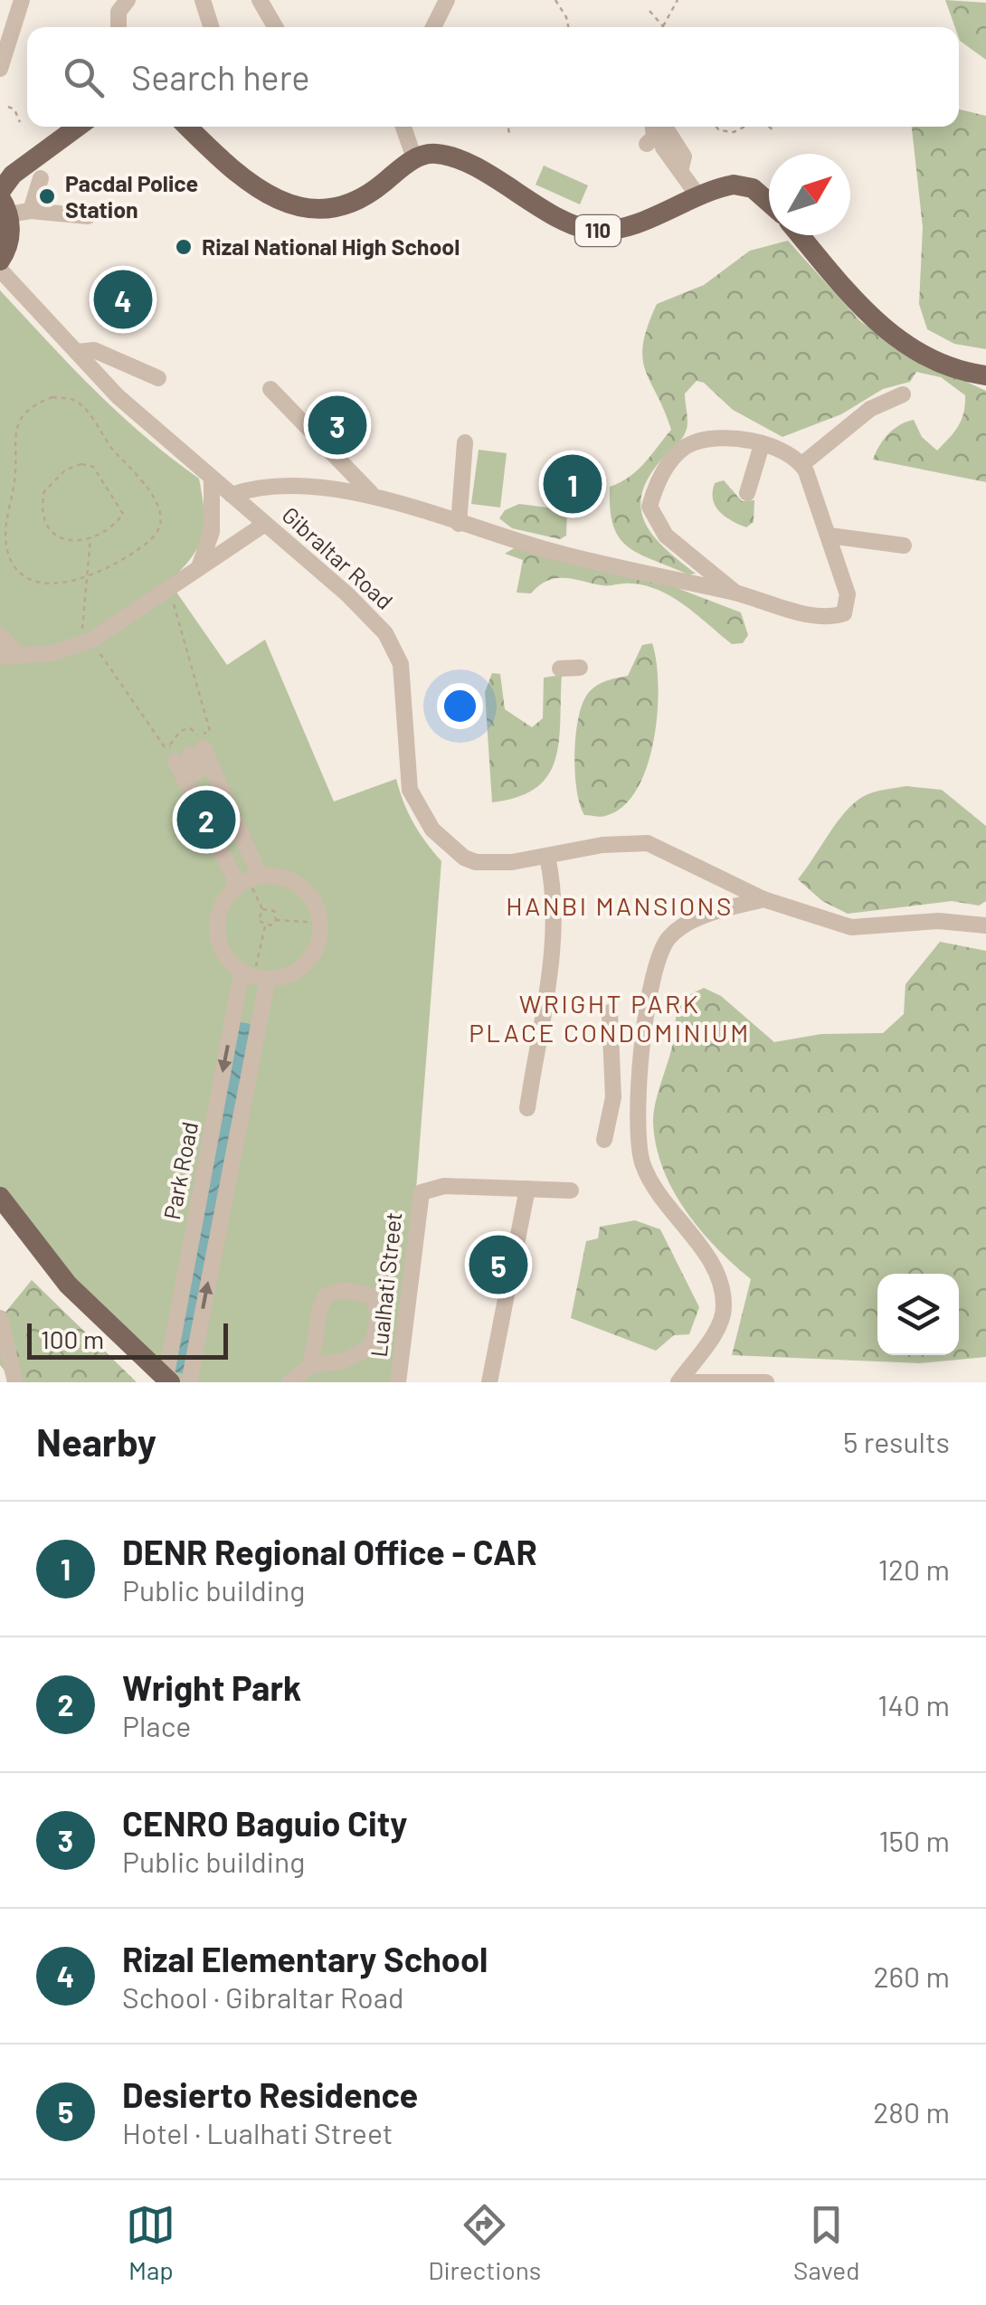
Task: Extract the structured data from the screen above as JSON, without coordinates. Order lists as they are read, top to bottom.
{
  "streets": {
    "main road": ["110"],
    "street": ["Gibraltar Road", "Park Road", "Lualhati Street"]
  },
  "districts": ["HANBI MANSIONS", "WRIGHT PARK PLACE CONDOMINIUM"],
  "places": ["Pacdal Police Station", "Rizal National High School"],
  "scale_bar": "100 m",
  "north": "top right",
  "page": {
    "search": "Search here",
    "pins": [
      "4",
      "3",
      "1",
      "2",
      "5"
    ],
    "scale": "100 m",
    "heading": ["Nearby", "5 results"],
    "list": [
      {
        "mark": "1",
        "name": "DENR Regional Office - CAR",
        "note": "Public building",
        "value": "120 m"
      },
      {
        "mark": "2",
        "name": "Wright Park",
        "note": "Place",
        "value": "140 m"
      },
      {
        "mark": "3",
        "name": "CENRO Baguio City",
        "note": "Public building",
        "value": "150 m"
      },
      {
        "mark": "4",
        "name": "Rizal Elementary School",
        "note": "School · Gibraltar Road",
        "value": "260 m"
      },
      {
        "mark": "5",
        "name": "Desierto Residence",
        "note": "Hotel · Lualhati Street",
        "value": "280 m"
      }
    ],
    "nav": ["Map", "Directions", "Saved"]
  }
}
